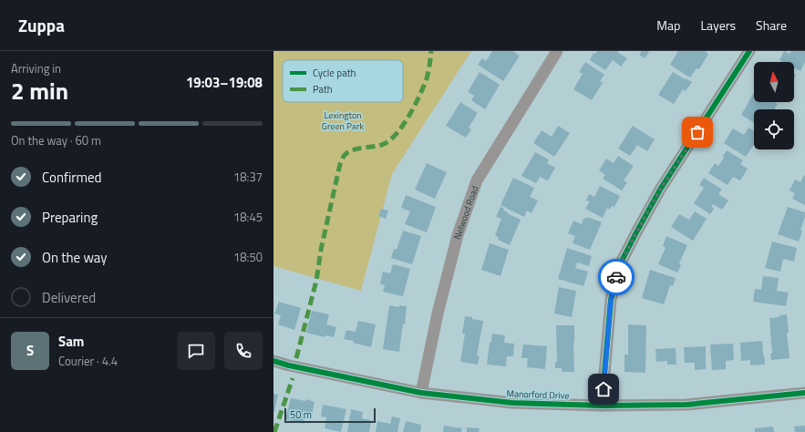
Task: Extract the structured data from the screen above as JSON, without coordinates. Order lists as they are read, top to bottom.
{
  "streets": {
    "street": ["Nelwood Road", "Manorford Drive"]
  },
  "crossings": [
    ["Nelwood Road", "Manorford Drive"]
  ],
  "parks": ["Lexington Green Park"],
  "legend": ["Cycle path", "Path"],
  "scale_bar": "50 m",
  "north": "top",
  "page": {
    "header": "Zuppa",
    "nav": ["Map", "Layers", "Share"],
    "heading": ["2 min", "Arriving in", "19:03–19:08"],
    "panel": ["Sam", "Courier · 4.4"],
    "bar": "On the way · 60 m",
    "list": [
      ["Confirmed", "18:37"],
      ["Preparing", "18:45"],
      ["On the way", "18:50"],
      "Delivered"
    ],
    "round": "S",
    "scale": "50 m"
  }
}
